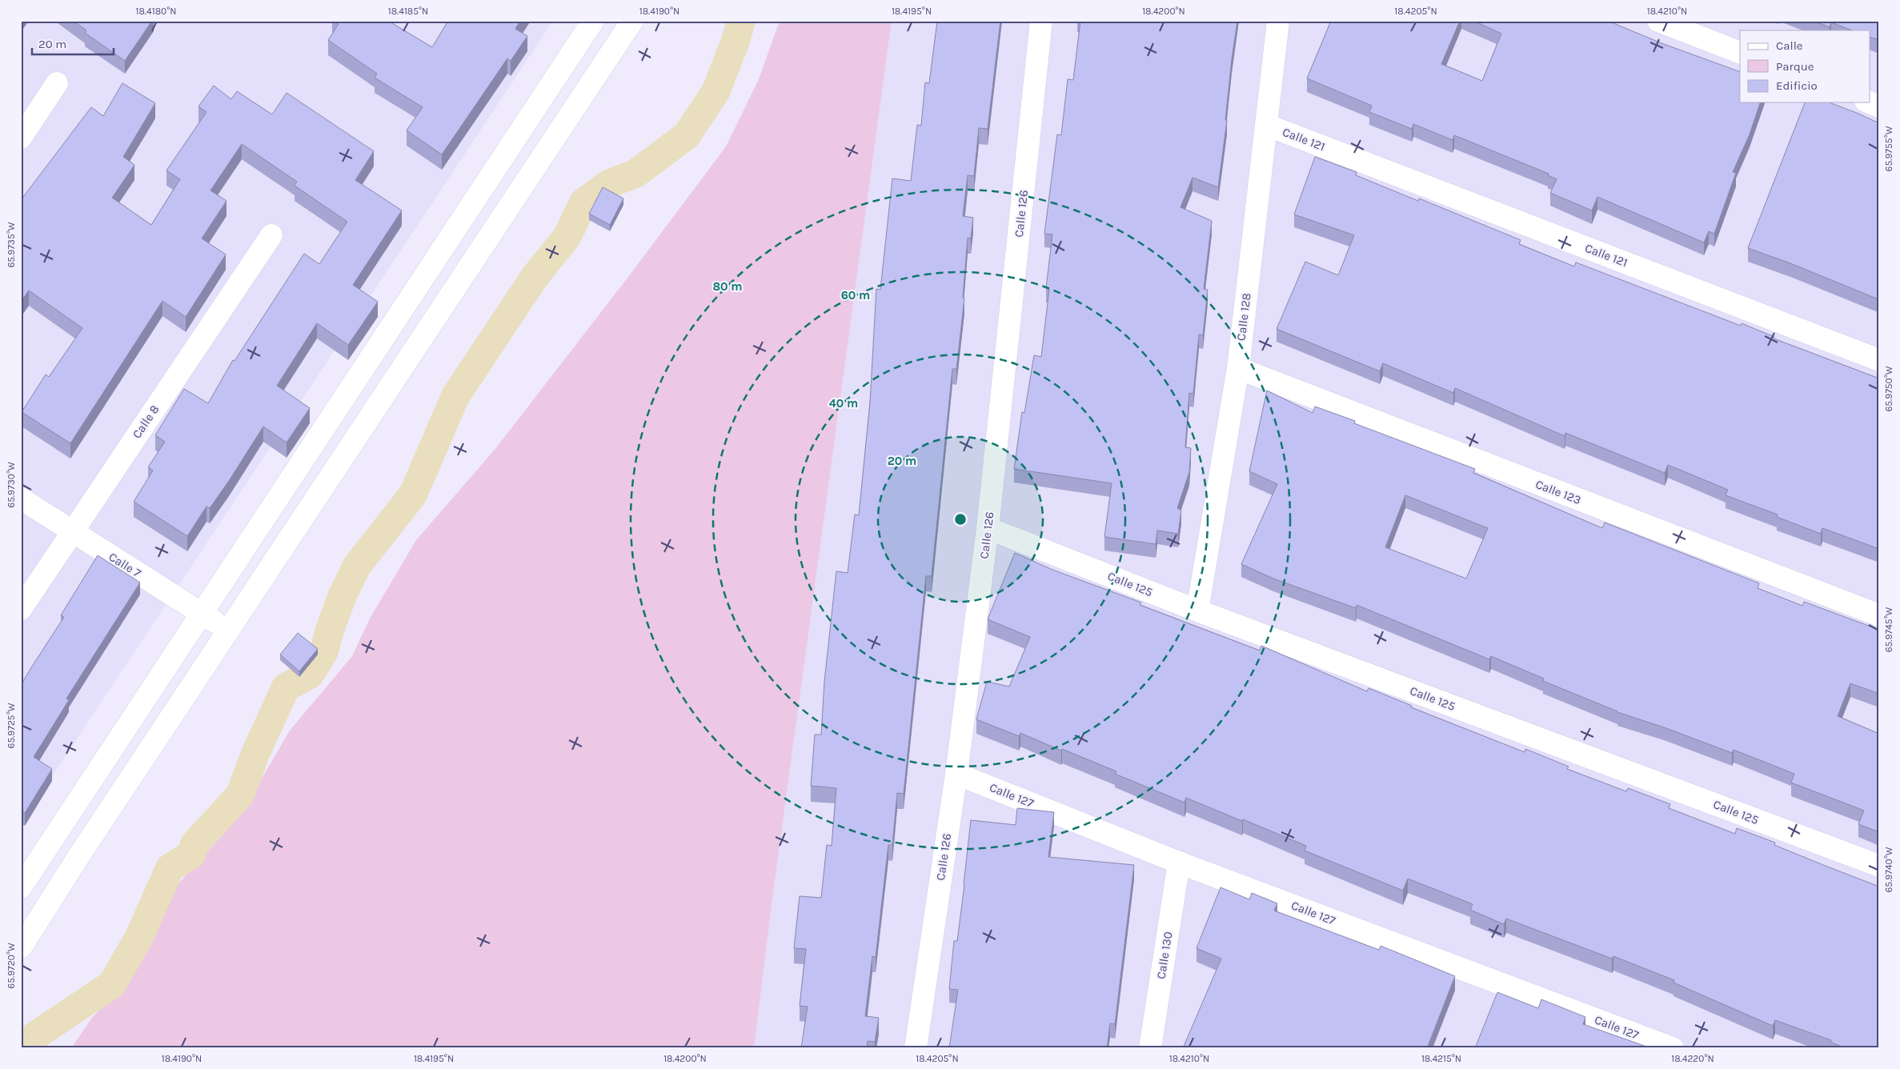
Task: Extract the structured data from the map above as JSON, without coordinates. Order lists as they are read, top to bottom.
{
  "streets": {
    "street": [
      "Calle 121",
      "Calle 126",
      "Calle 128",
      "Calle 8",
      "Calle 123",
      "Calle 7",
      "Calle 125",
      "Calle 127",
      "Calle 130"
    ]
  },
  "crossings": [
    ["Calle 121", "Calle 128"],
    ["Calle 126", "Calle 125"],
    ["Calle 126", "Calle 127"],
    ["Calle 128", "Calle 123"],
    ["Calle 128", "Calle 125"],
    ["Calle 8", "Calle 7"],
    ["Calle 127", "Calle 130"]
  ],
  "legend": ["Calle", "Parque", "Edificio"],
  "scale_bar": "20 m",
  "coordinates": [
    "18.4180°N",
    "18.4185°N",
    "18.4190°N",
    "18.4195°N",
    "18.4200°N",
    "18.4205°N",
    "18.4210°N",
    "65.9755°W",
    "65.9735°W",
    "65.9750°W",
    "65.9730°W",
    "65.9745°W",
    "65.9725°W",
    "65.9740°W",
    "65.9720°W",
    "18.4215°N",
    "18.4220°N"
  ],
  "rings": [
    "80 m",
    "60 m",
    "40 m",
    "20 m"
  ]
}
